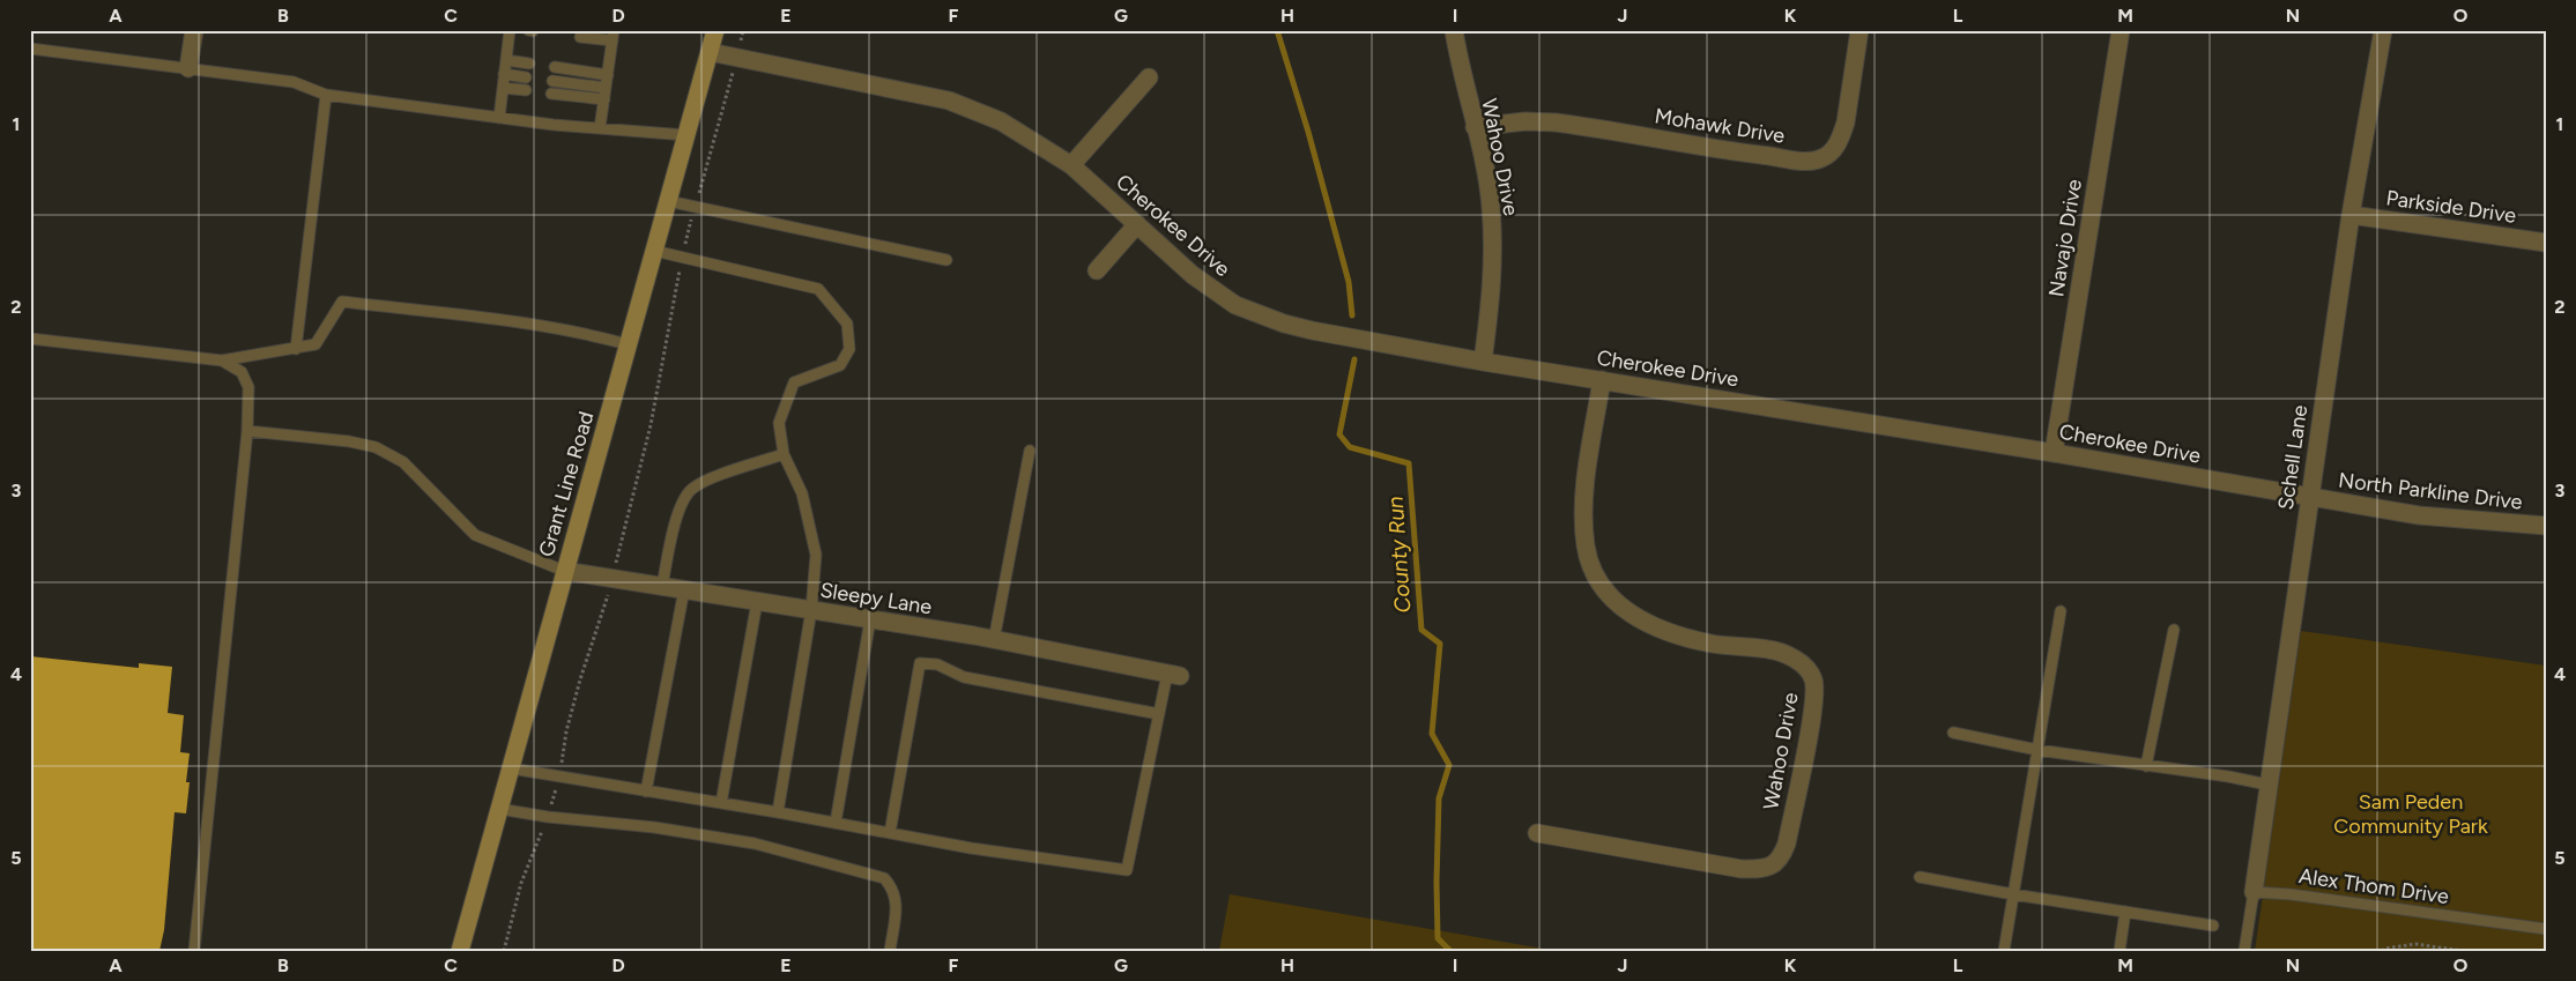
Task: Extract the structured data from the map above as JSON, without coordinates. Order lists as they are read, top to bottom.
{
  "streets": {
    "main road": ["Grant Line Road"],
    "street": [
      "Mohawk Drive",
      "Wahoo Drive",
      "Parkside Drive",
      "Cherokee Drive",
      "Navajo Drive",
      "Schell Lane",
      "North Parkline Drive",
      "Sleepy Lane"
    ],
    "lane": ["Alex Thom Drive"]
  },
  "crossings": [
    ["Mohawk Drive", "Wahoo Drive"],
    ["Wahoo Drive", "Cherokee Drive"],
    ["Parkside Drive", "Schell Lane"],
    ["Cherokee Drive", "Navajo Drive"],
    ["Cherokee Drive", "Schell Lane"],
    ["Cherokee Drive", "Grant Line Road"],
    ["Cherokee Drive", "North Parkline Drive"],
    ["Schell Lane", "North Parkline Drive"],
    ["Schell Lane", "Alex Thom Drive"],
    ["Grant Line Road", "Sleepy Lane"]
  ],
  "water": ["County Run"],
  "parks": ["Sam Peden Community Park"],
  "grid": {
    "columns": [
      "A",
      "B",
      "C",
      "D",
      "E",
      "F",
      "G",
      "H",
      "I",
      "J",
      "K",
      "L",
      "M",
      "N",
      "O"
    ],
    "rows": [
      "1",
      "2",
      "3",
      "4",
      "5"
    ]
  }
}
